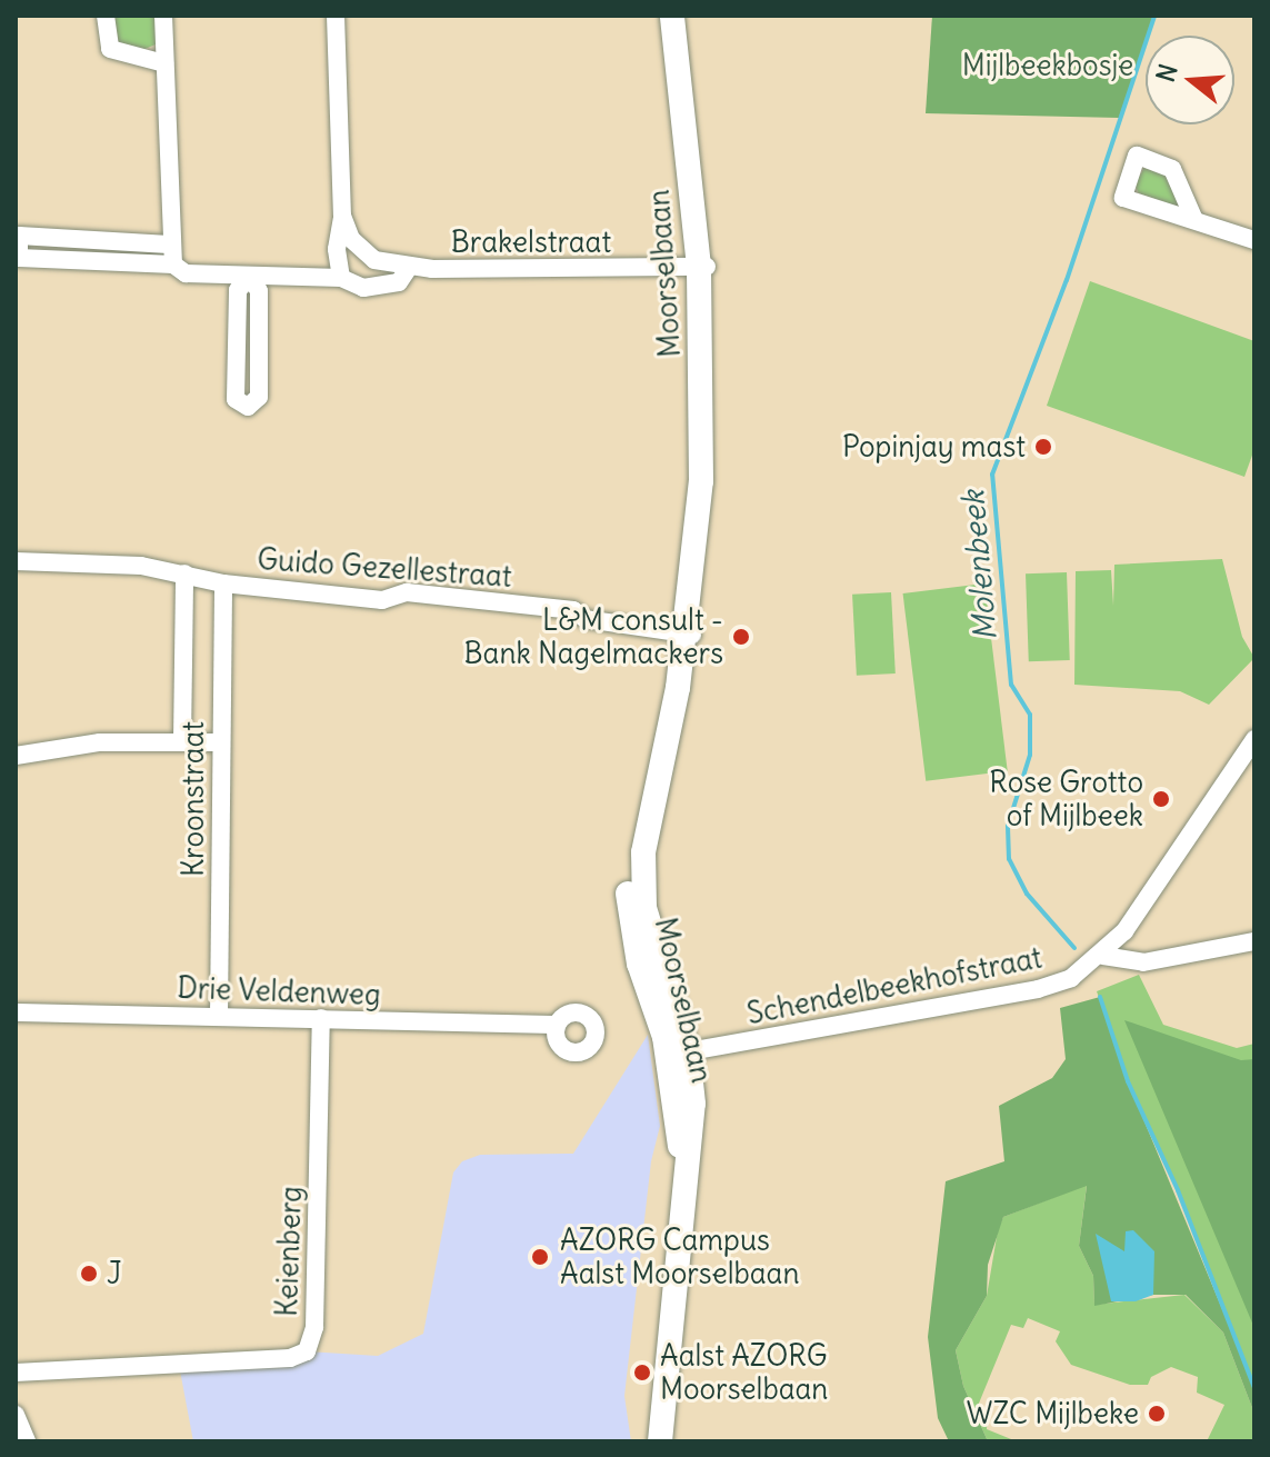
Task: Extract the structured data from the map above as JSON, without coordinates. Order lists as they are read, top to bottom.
{
  "streets": {
    "main road": ["Moorselbaan"],
    "street": [
      "Brakelstraat",
      "Guido Gezellestraat",
      "Kroonstraat",
      "Schendelbeekhofstraat",
      "Drie Veldenweg",
      "Keienberg"
    ]
  },
  "crossings": [
    ["Brakelstraat", "Moorselbaan"],
    ["Moorselbaan", "Guido Gezellestraat"],
    ["Moorselbaan", "Schendelbeekhofstraat"],
    ["Guido Gezellestraat", "Kroonstraat"],
    ["Kroonstraat", "Drie Veldenweg"],
    ["Drie Veldenweg", "Keienberg"]
  ],
  "water": ["Molenbeek"],
  "parks": ["Mijlbeekbosje"],
  "places": [
    "Popinjay mast",
    "L&M consult - Bank Nagelmackers",
    "Rose Grotto of Mijlbeek",
    "AZORG Campus Aalst Moorselbaan",
    "J",
    "Aalst AZORG Moorselbaan",
    "WZC Mijlbeke"
  ],
  "north": "left"
}
